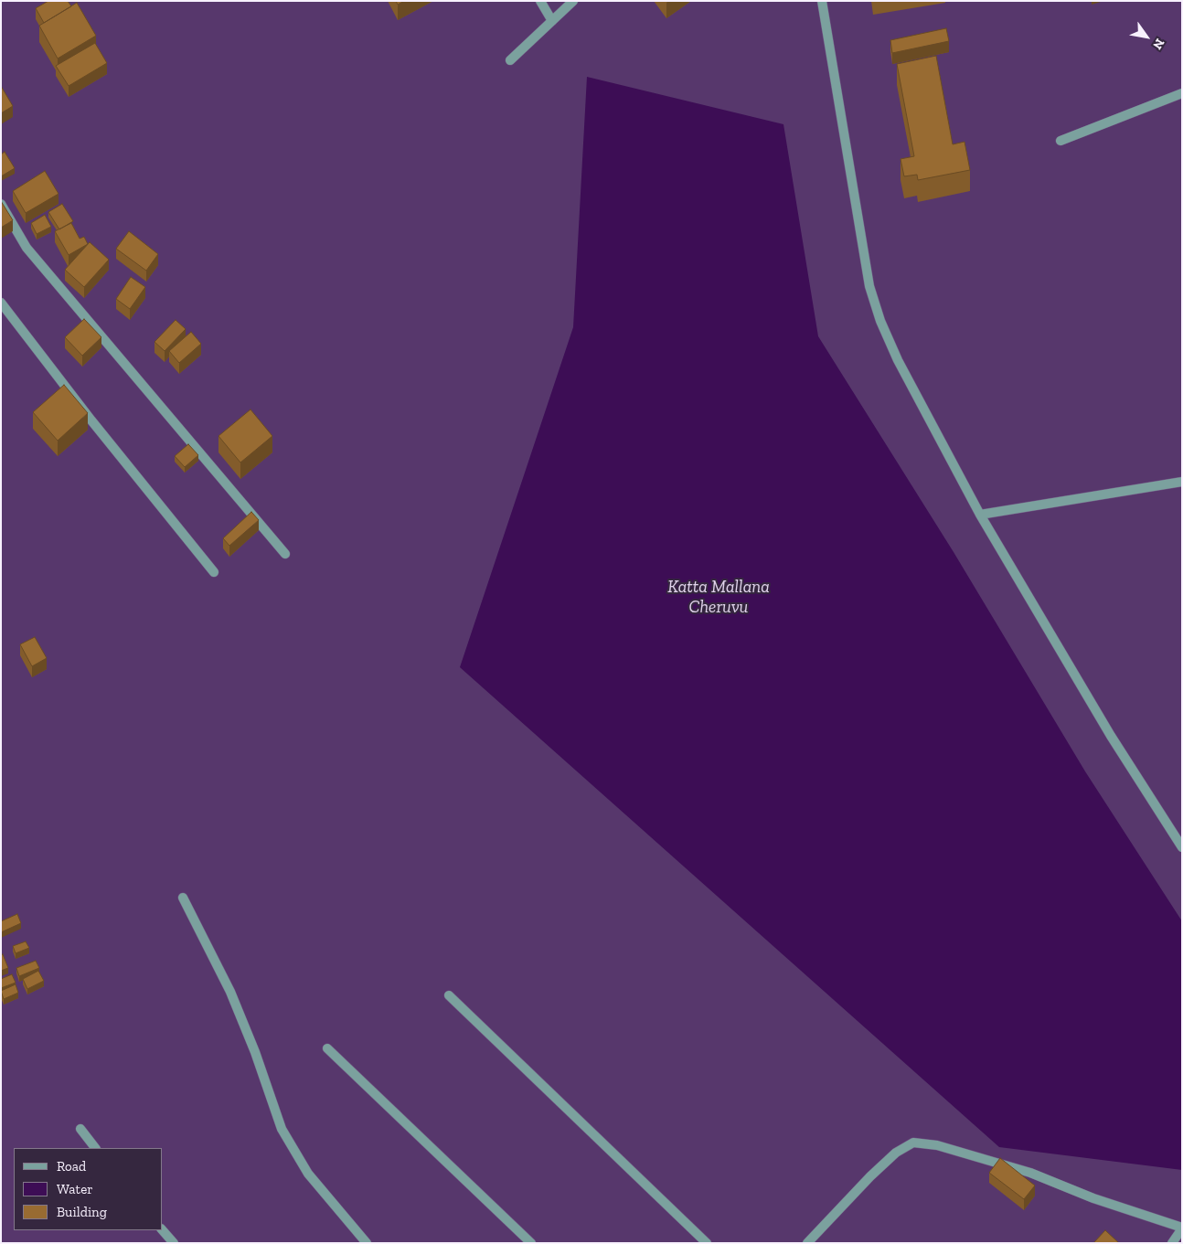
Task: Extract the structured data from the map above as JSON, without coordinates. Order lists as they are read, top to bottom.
{
  "water": ["Katta Mallana Cheruvu"],
  "legend": ["Road", "Water", "Building"],
  "north": "bottom right"
}
